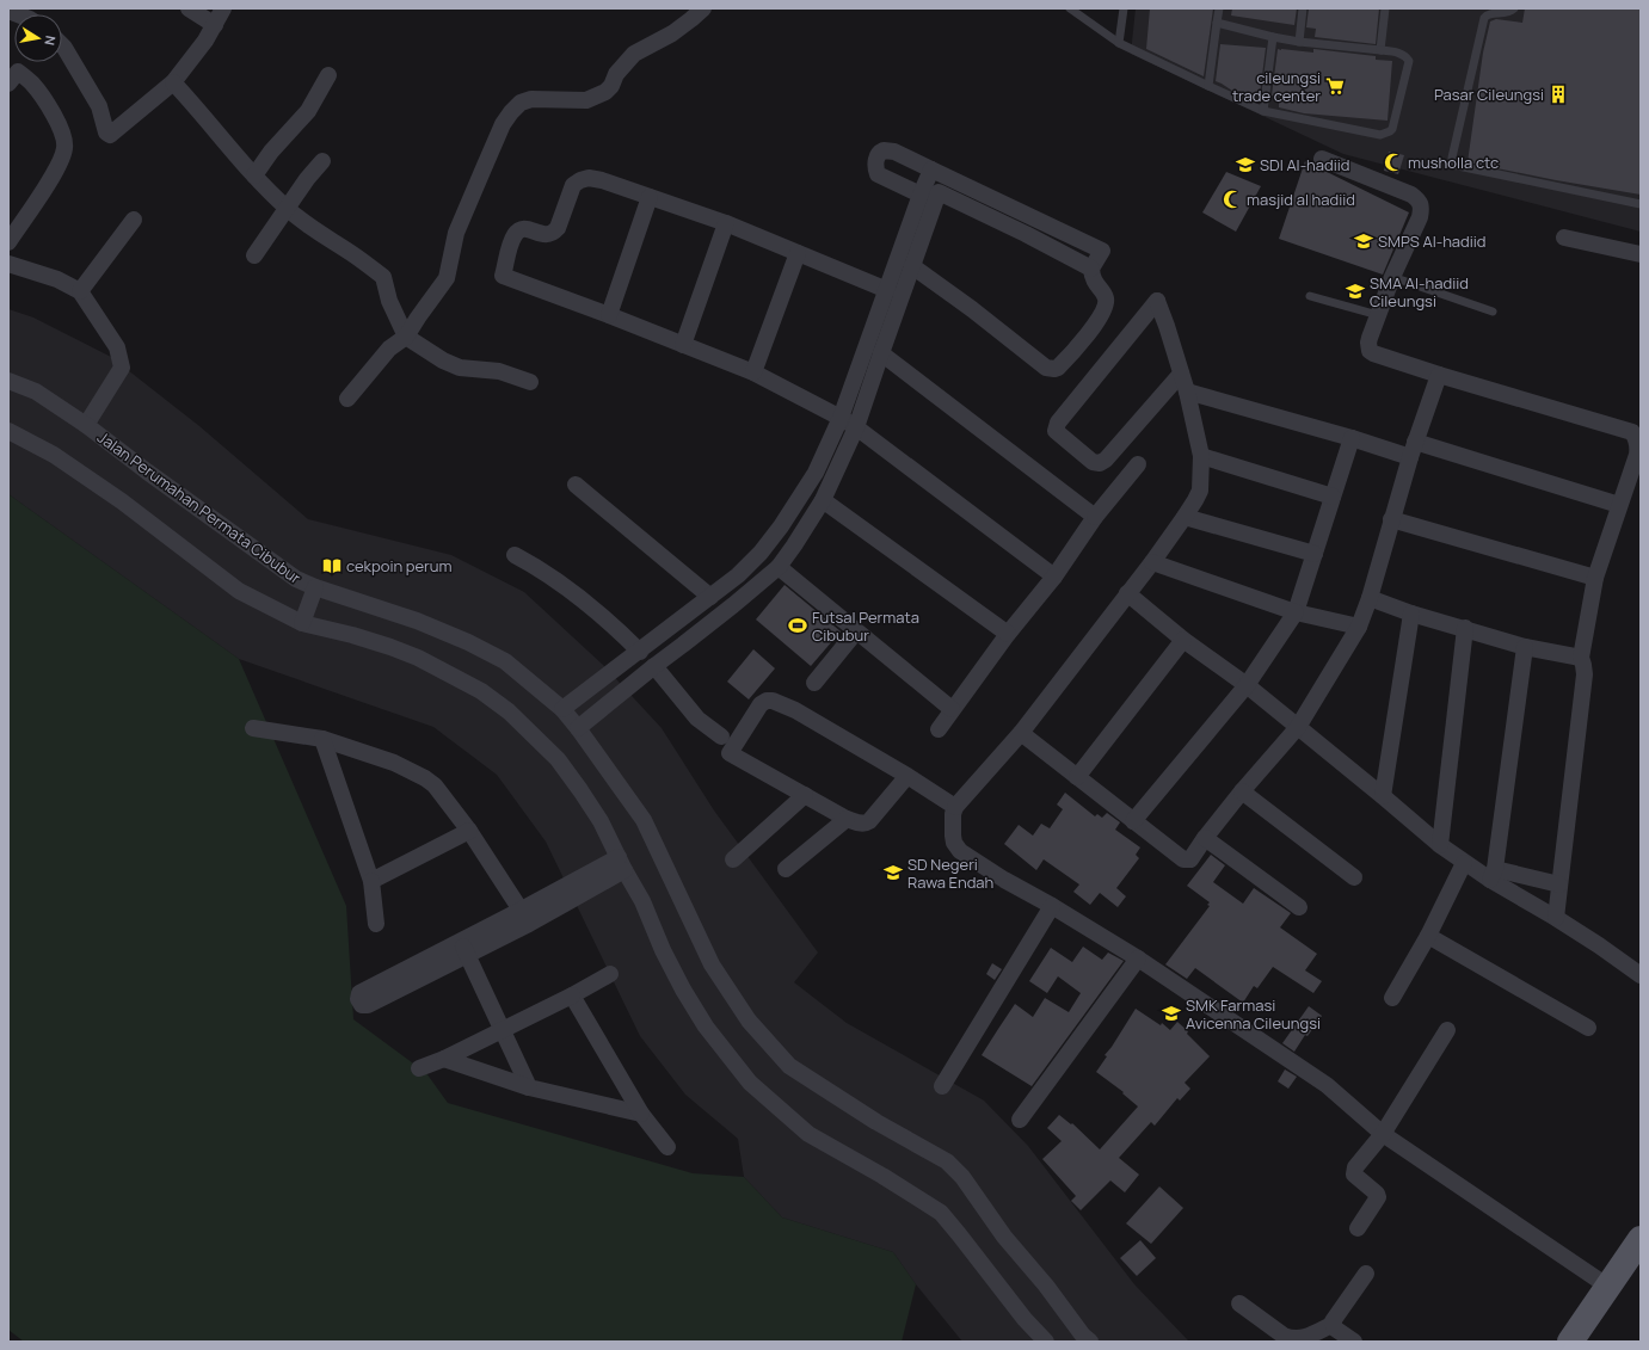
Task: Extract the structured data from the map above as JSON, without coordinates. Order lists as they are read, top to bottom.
{
  "streets": {
    "street": ["Jalan Perumahan Permata Cibubur"]
  },
  "places": {
    "supermarket": ["cileungsi trade center"],
    "building": ["Pasar Cileungsi"],
    "mosque": ["musholla ctc", "masjid al hadiid"],
    "school or university": [
      "SDI Al-hadiid",
      "SMPS Al-hadiid",
      "SMA Al-hadiid Cileungsi",
      "SD Negeri Rawa Endah",
      "SMK Farmasi Avicenna Cileungsi"
    ],
    "library": ["cekpoin perum"],
    "sports": ["Futsal Permata Cibubur"]
  },
  "north": "right"
}
